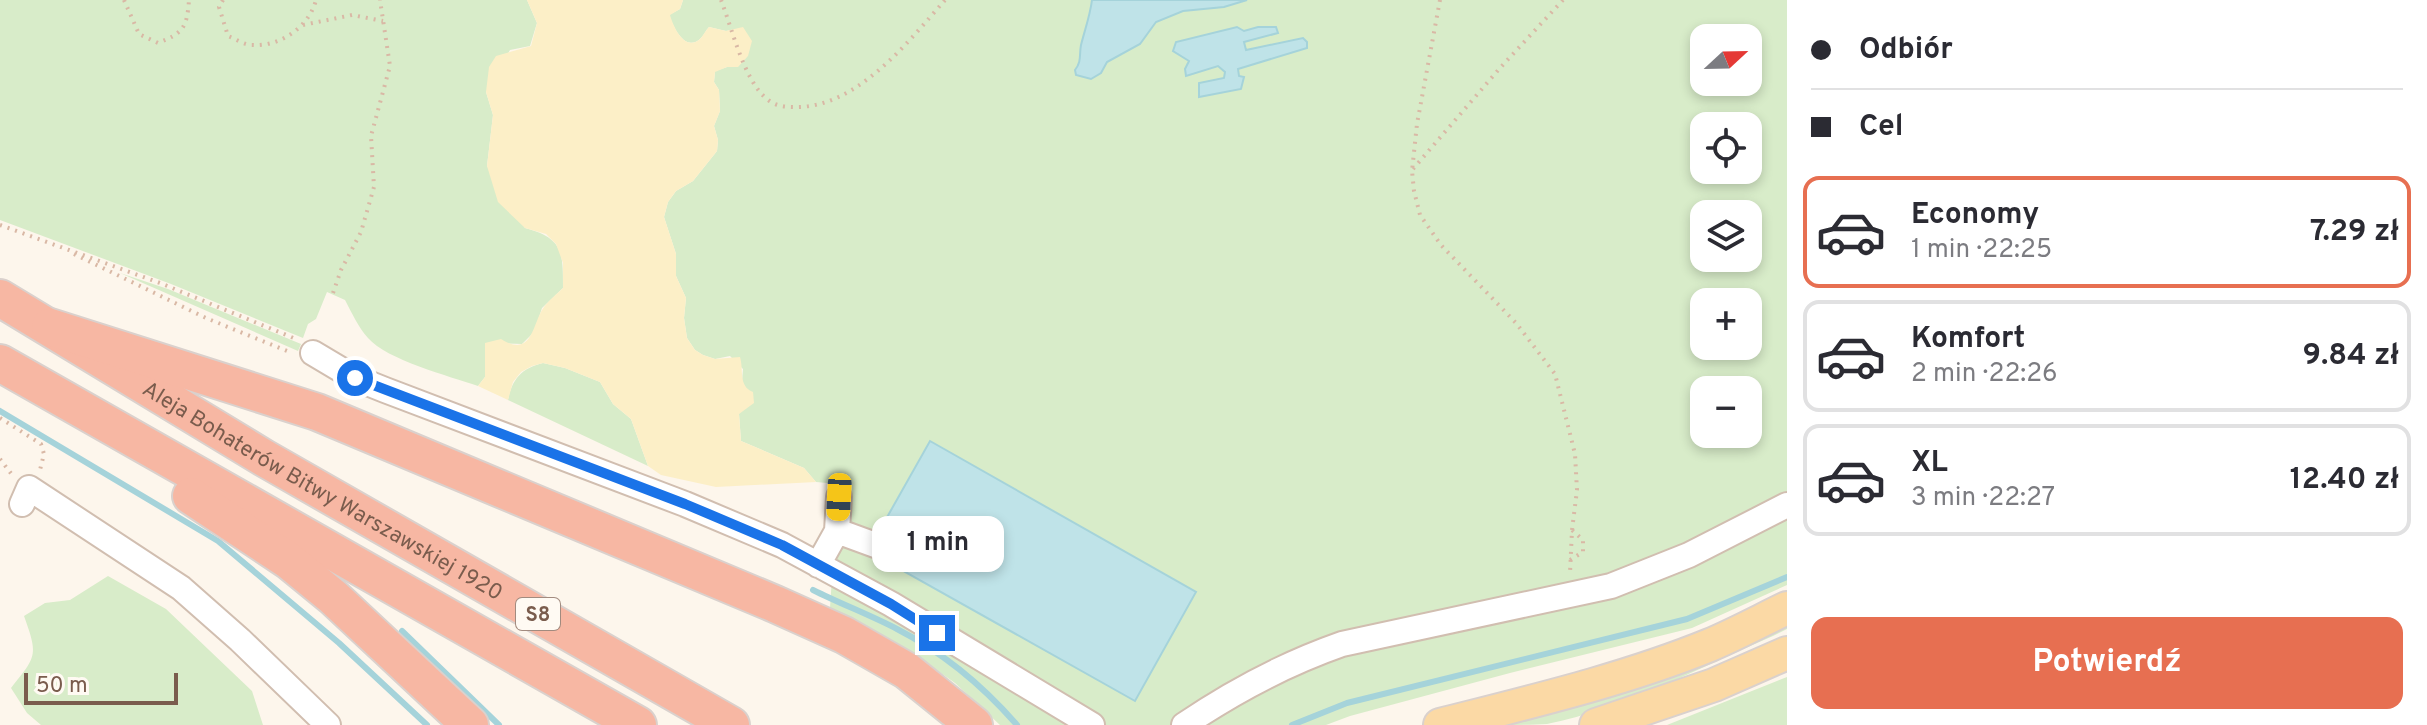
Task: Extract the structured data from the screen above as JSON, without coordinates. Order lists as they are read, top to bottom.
{
  "streets": {
    "highway": ["Aleja Bohaterów Bitwy Warszawskiej 1920", "S8"]
  },
  "scale_bar": "50 m",
  "north": "right",
  "page": {
    "banner": ["Odbiór", "Cel"],
    "map_buttons": ["+", "−"],
    "list": [
      {
        "name": "Economy",
        "note": "1 min · 22:25",
        "value": "7.29 zł"
      },
      {
        "name": "Komfort",
        "note": "2 min · 22:26",
        "value": "9.84 zł"
      },
      {
        "name": "XL",
        "note": "3 min · 22:27",
        "value": "12.40 zł"
      }
    ],
    "bubble": "1 min",
    "buttons": "Potwierdź",
    "scale": "50 m"
  }
}
